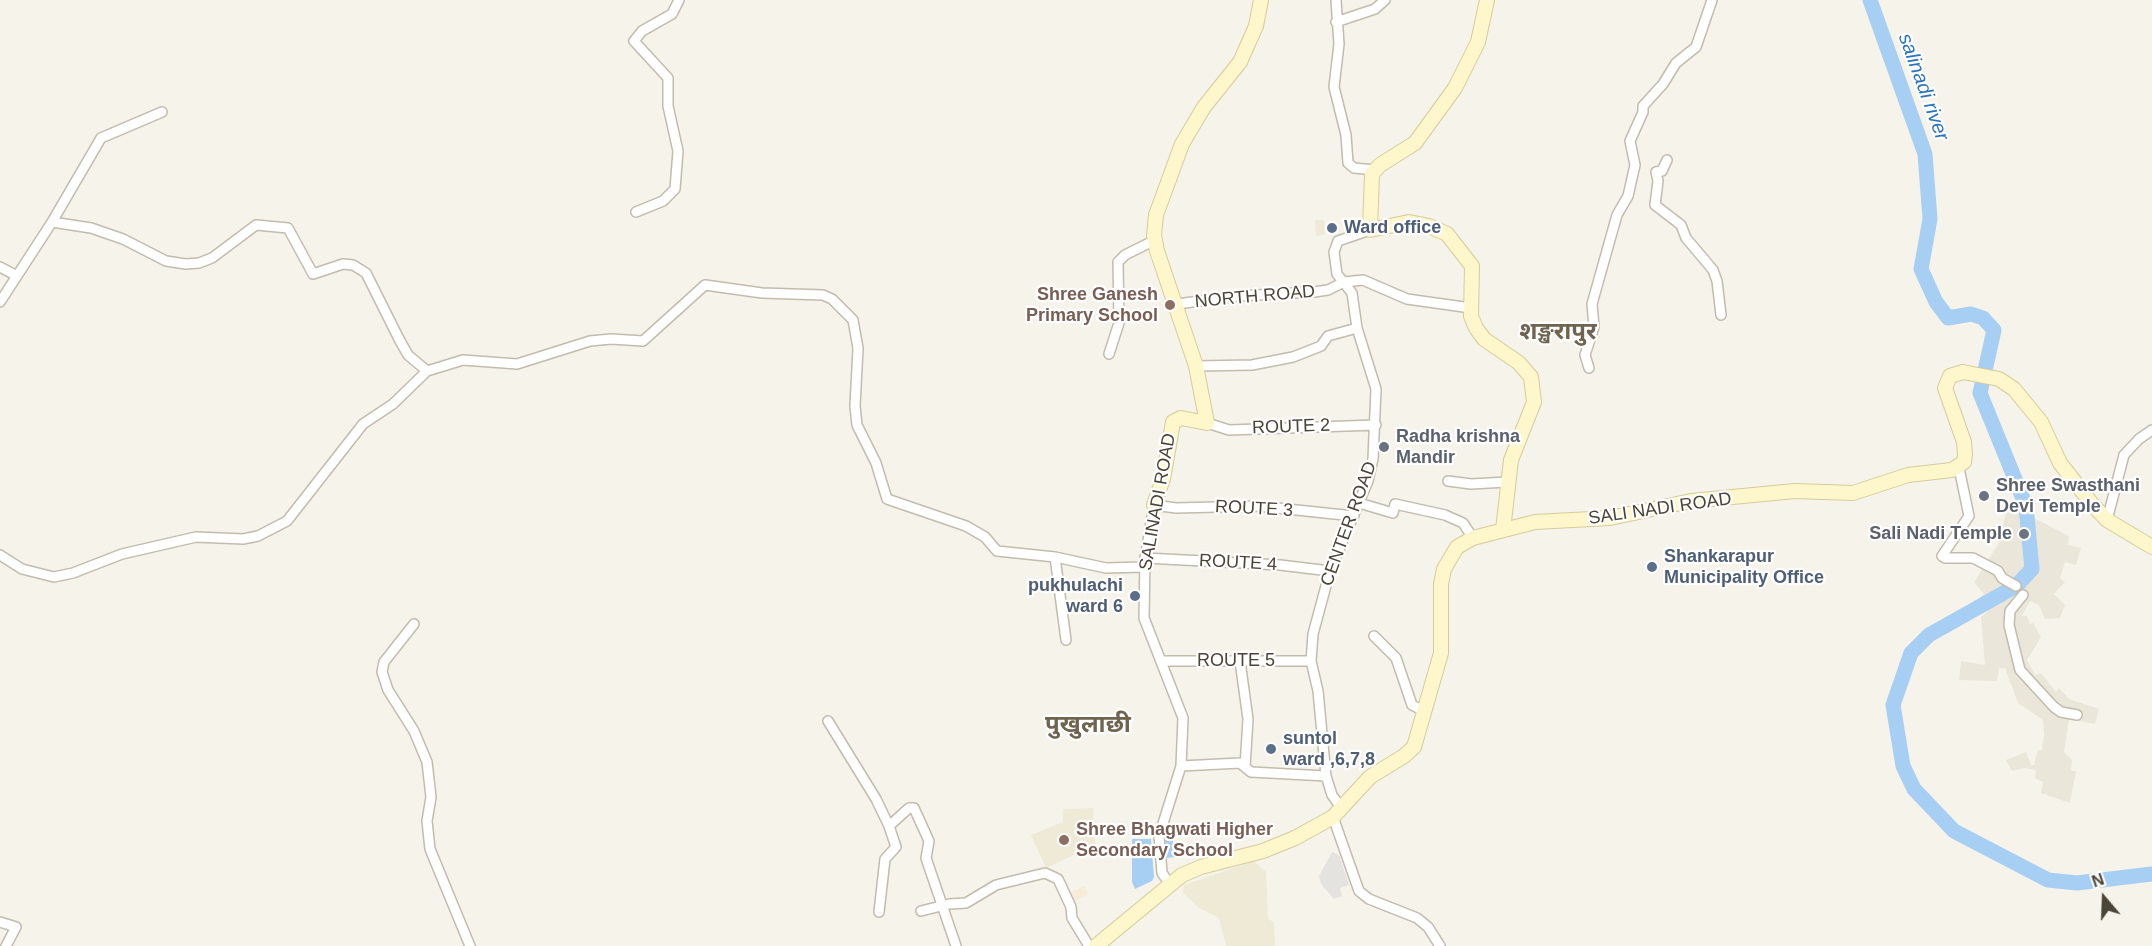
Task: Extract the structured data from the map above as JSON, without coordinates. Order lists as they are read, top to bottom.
{
  "streets": {
    "main road": ["SALINADI ROAD", "SALI NADI ROAD"],
    "street": [
      "NORTH ROAD",
      "ROUTE 2",
      "ROUTE 3",
      "CENTER ROAD",
      "ROUTE 4",
      "ROUTE 5"
    ]
  },
  "crossings": [
    ["NORTH ROAD", "CENTER ROAD"],
    ["ROUTE 2", "SALINADI ROAD"],
    ["ROUTE 2", "CENTER ROAD"],
    ["SALINADI ROAD", "ROUTE 3"],
    ["SALINADI ROAD", "ROUTE 4"],
    ["SALINADI ROAD", "ROUTE 5"],
    ["ROUTE 3", "CENTER ROAD"],
    ["CENTER ROAD", "ROUTE 4"],
    ["CENTER ROAD", "ROUTE 5"]
  ],
  "districts": ["शङ्खरापुर", "पुखुलाछी"],
  "water": ["salinadi river"],
  "places": [
    "Ward office",
    "Shree Ganesh Primary School",
    "Radha krishna Mandir",
    "Shree Swasthani Devi Temple",
    "Sali Nadi Temple",
    "Shankarapur Municipality Office",
    "pukhulachi ward 6",
    "suntol ward ,6,7,8",
    "Shree Bhagwati Higher Secondary School"
  ],
  "north": "top"
}
